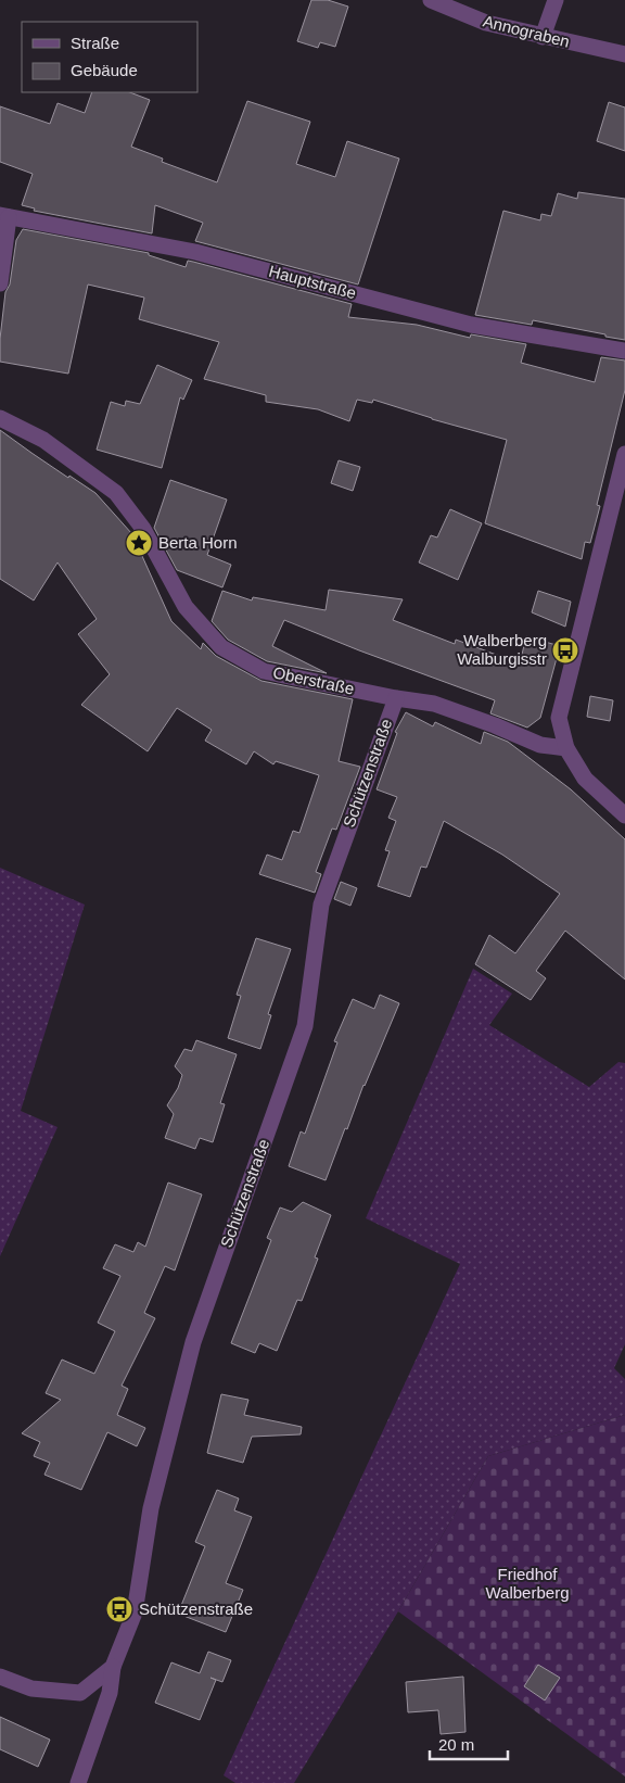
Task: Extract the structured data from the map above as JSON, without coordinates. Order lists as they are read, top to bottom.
{
  "streets": {
    "street": [
      "Annograben",
      "Hauptstraße",
      "Oberstraße",
      "Schützenstraße"
    ]
  },
  "crossings": [
    ["Oberstraße", "Schützenstraße"]
  ],
  "parks": ["Friedhof Walberberg"],
  "places": {
    "place": ["Berta Horn"],
    "bus stop": ["Walberberg Walburgisstr", "Schützenstraße"]
  },
  "legend": ["Straße", "Gebäude"],
  "scale_bar": "20 m"
}
